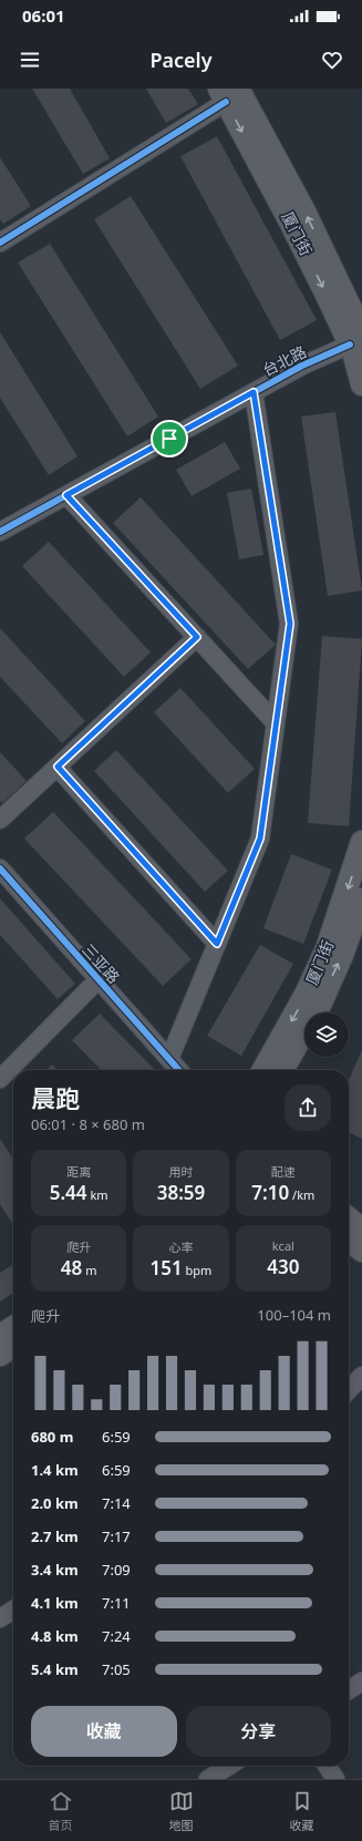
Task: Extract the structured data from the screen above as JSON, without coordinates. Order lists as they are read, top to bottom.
{
  "streets": {
    "main road": ["厦门街"],
    "street": ["台北路", "三亚路"]
  },
  "crossings": [
    ["厦门街", "台北路"]
  ],
  "page": {
    "status": "06:01",
    "header": "Pacely",
    "heading": ["晨跑", "06:01 · 8 × 680 m"],
    "stats": [
      ["距离", "5.44 km"],
      ["用时", "38:59"],
      ["配速", "7:10 /km"],
      ["爬升", "48 m"],
      ["心率", "151 bpm"],
      ["kcal", "430"]
    ],
    "chart": ["爬升", "100–104 m"],
    "list": [
      {
        "name": "680 m",
        "note": "6:59"
      },
      {
        "name": "1.4 km",
        "note": "6:59"
      },
      {
        "name": "2.0 km",
        "note": "7:14"
      },
      {
        "name": "2.7 km",
        "note": "7:17"
      },
      {
        "name": "3.4 km",
        "note": "7:09"
      },
      {
        "name": "4.1 km",
        "note": "7:11"
      },
      {
        "name": "4.8 km",
        "note": "7:24"
      },
      {
        "name": "5.4 km",
        "note": "7:05"
      }
    ],
    "buttons": ["收藏", "分享"],
    "tabs": ["首页", "地图", "收藏"]
  }
}
